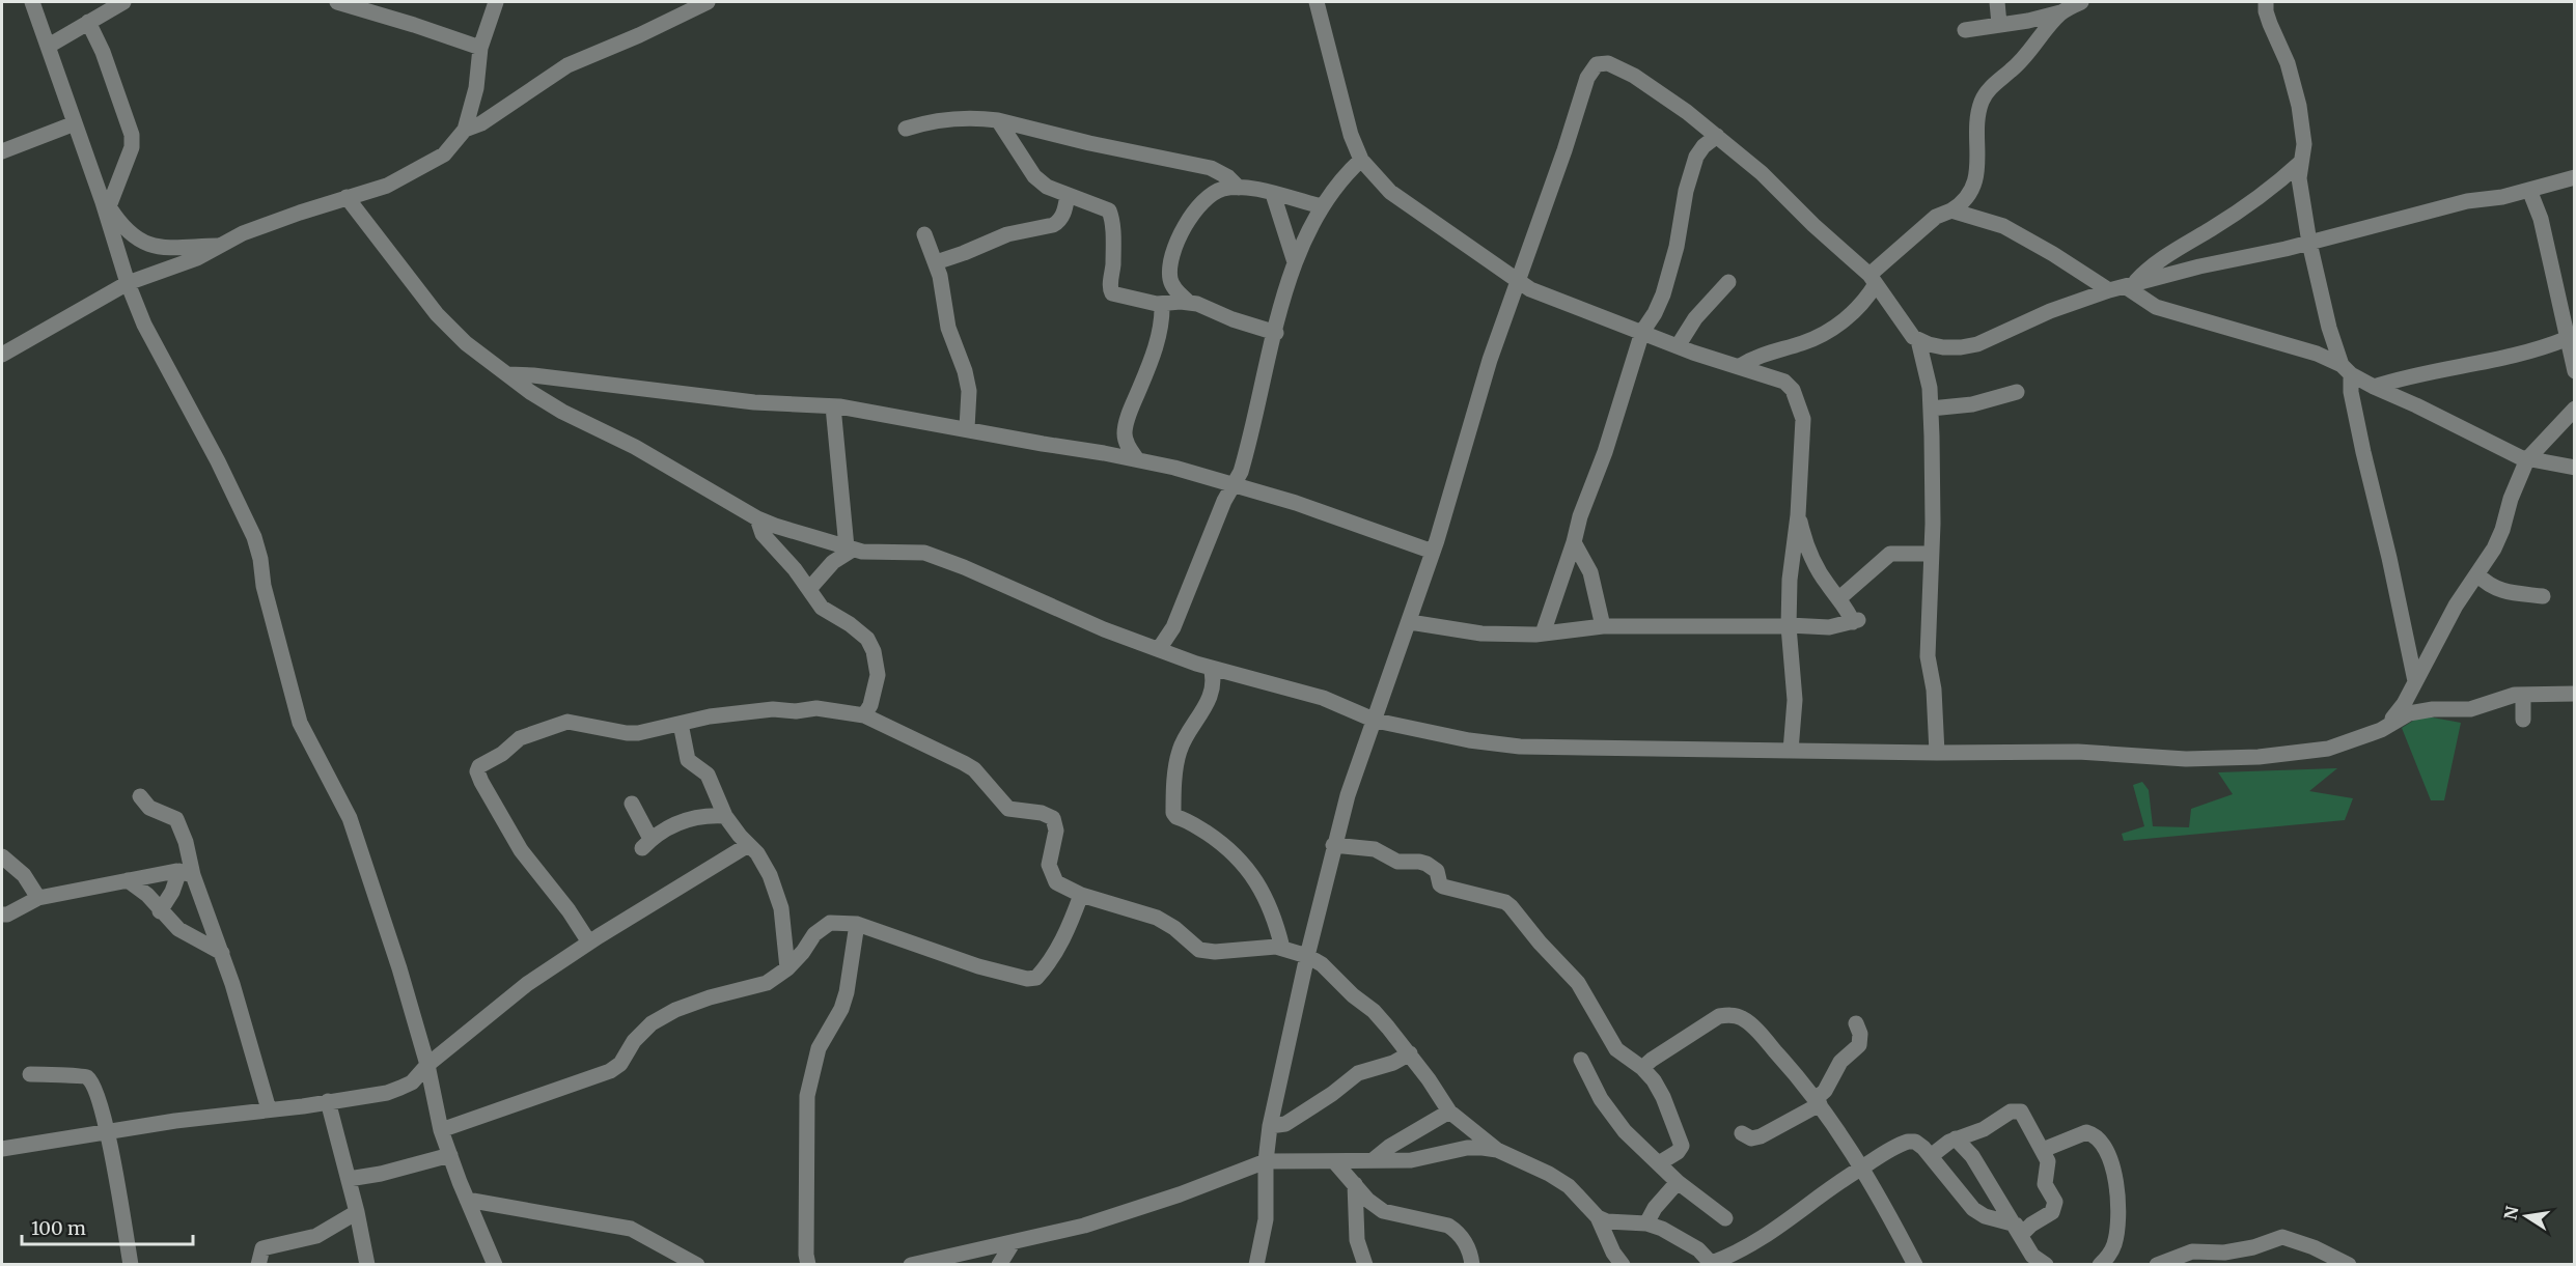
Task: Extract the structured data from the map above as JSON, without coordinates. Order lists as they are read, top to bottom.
{
  "scale_bar": "100 m",
  "north": "left"
}
